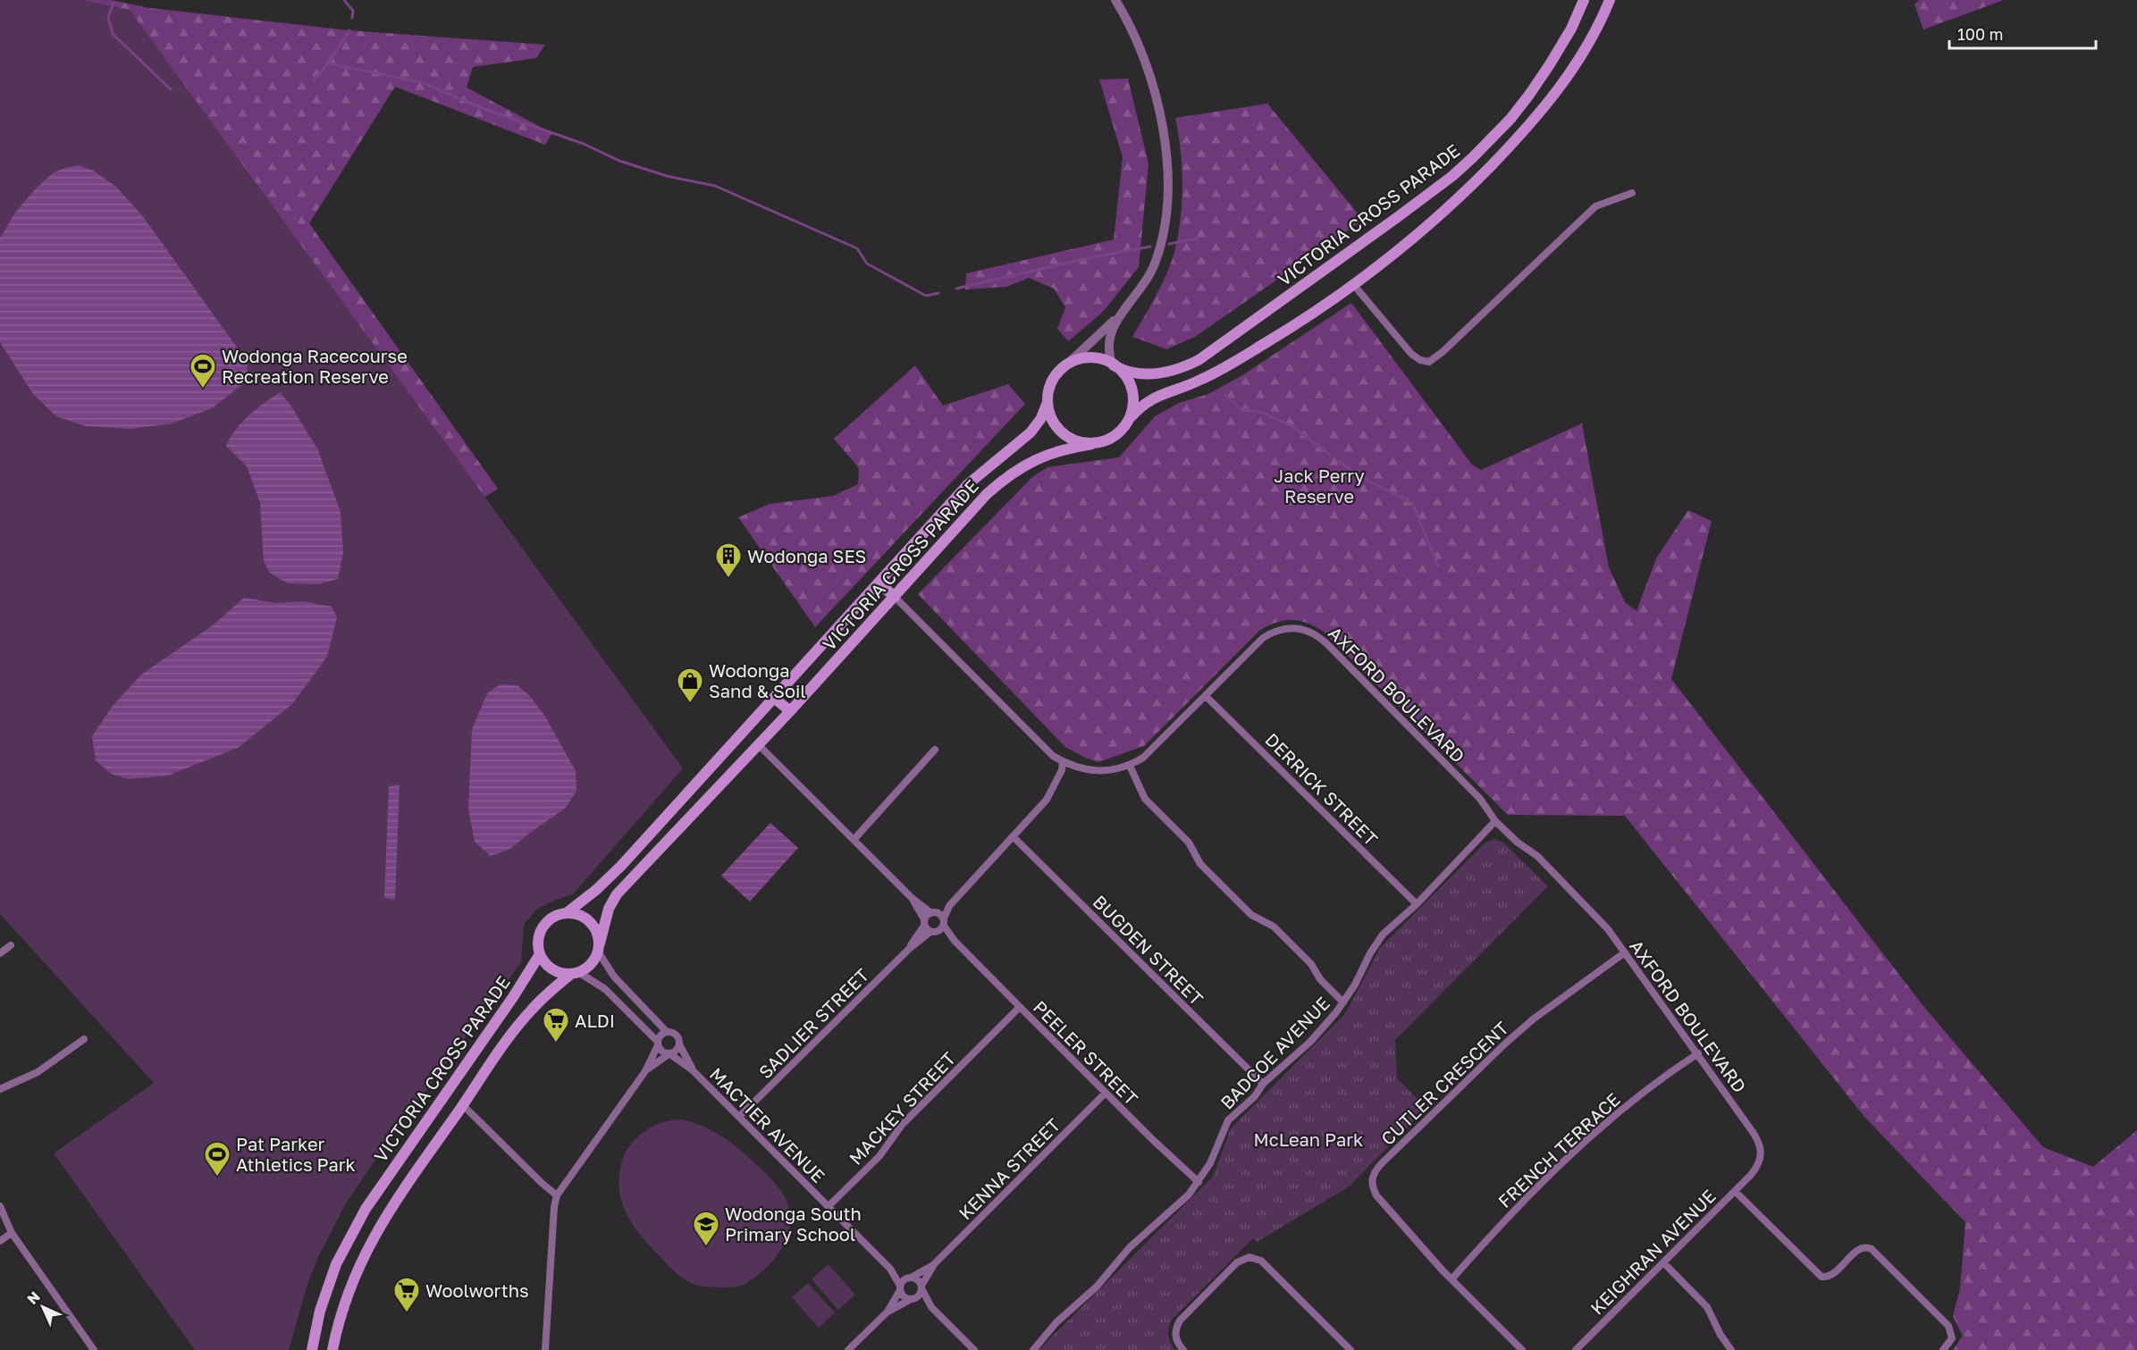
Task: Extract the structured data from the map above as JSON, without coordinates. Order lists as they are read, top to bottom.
{
  "streets": {
    "main road": ["VICTORIA CROSS PARADE"],
    "street": [
      "AXFORD BOULEVARD",
      "DERRICK STREET",
      "BUGDEN STREET",
      "SADLIER STREET",
      "PEELER STREET",
      "BADCOE AVENUE",
      "CUTLER CRESCENT",
      "MACKEY STREET",
      "MACTIER AVENUE",
      "FRENCH TERRACE",
      "KENNA STREET",
      "KEIGHRAN AVENUE"
    ]
  },
  "crossings": [
    ["VICTORIA CROSS PARADE", "AXFORD BOULEVARD"],
    ["VICTORIA CROSS PARADE", "PEELER STREET"],
    ["AXFORD BOULEVARD", "DERRICK STREET"],
    ["AXFORD BOULEVARD", "SADLIER STREET"],
    ["AXFORD BOULEVARD", "BADCOE AVENUE"],
    ["AXFORD BOULEVARD", "CUTLER CRESCENT"],
    ["AXFORD BOULEVARD", "FRENCH TERRACE"],
    ["AXFORD BOULEVARD", "KEIGHRAN AVENUE"],
    ["DERRICK STREET", "BADCOE AVENUE"],
    ["BUGDEN STREET", "SADLIER STREET"],
    ["BUGDEN STREET", "BADCOE AVENUE"],
    ["SADLIER STREET", "PEELER STREET"],
    ["SADLIER STREET", "MACTIER AVENUE"],
    ["PEELER STREET", "BADCOE AVENUE"],
    ["PEELER STREET", "MACKEY STREET"],
    ["PEELER STREET", "KENNA STREET"],
    ["CUTLER CRESCENT", "FRENCH TERRACE"],
    ["MACKEY STREET", "MACTIER AVENUE"],
    ["MACTIER AVENUE", "KENNA STREET"]
  ],
  "parks": ["Jack Perry Reserve", "McLean Park"],
  "places": {
    "sports": ["Wodonga Racecourse Recreation Reserve", "Pat Parker Athletics Park"],
    "building": ["Wodonga SES"],
    "shop": ["Wodonga Sand & Soil"],
    "supermarket": ["ALDI", "Woolworths"],
    "school or university": ["Wodonga South Primary School"]
  },
  "scale_bar": "100 m",
  "north": "top left"
}
